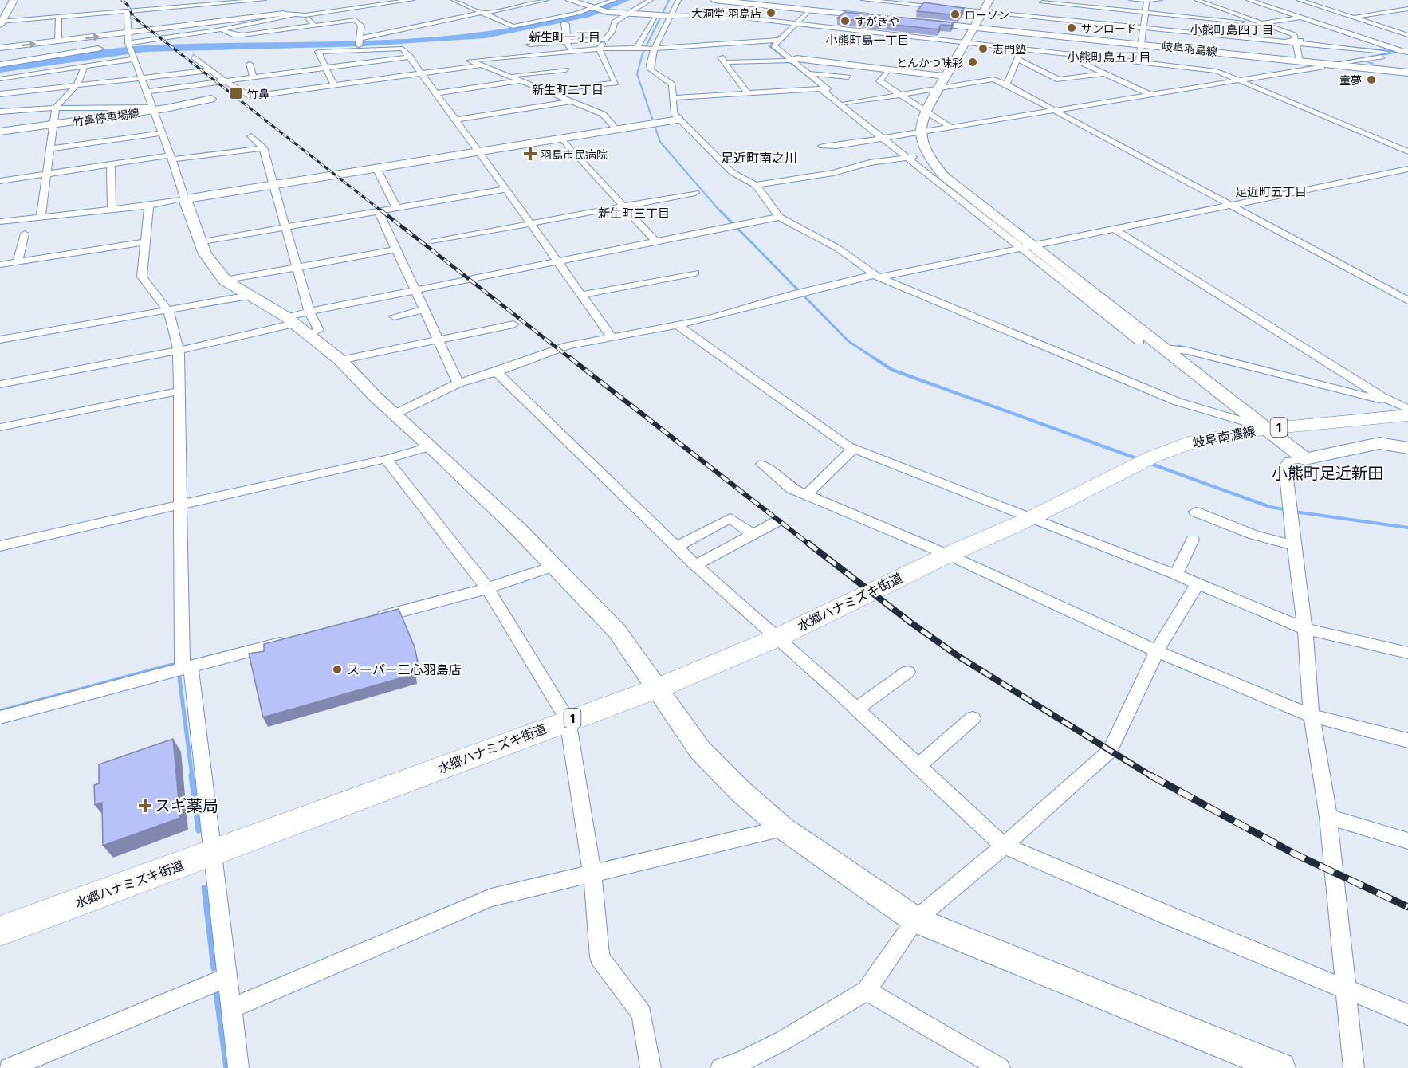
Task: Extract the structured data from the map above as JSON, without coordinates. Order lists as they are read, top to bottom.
{
  "streets": {
    "main road": ["1", "岐阜南濃線", "水郷ハナミズキ街道"],
    "street": ["岐阜羽島線", "竹鼻停車場線"]
  },
  "crossings": [
    ["岐阜南濃線", "水郷ハナミズキ街道"]
  ],
  "districts": [
    "小熊町島四丁目",
    "新生町一丁目",
    "小熊町島一丁目",
    "小熊町島五丁目",
    "新生町二丁目",
    "足近町南之川",
    "足近町五丁目",
    "新生町三丁目",
    "小熊町足近新田"
  ],
  "places": {
    "other": [
      "大洞堂 羽島店",
      "ローソン",
      "すがきや",
      "サンロード",
      "志門塾",
      "とんかつ味彩",
      "童夢",
      "スーパー三心羽島店"
    ],
    "transit": ["竹鼻"],
    "health": ["羽島市民病院", "スギ薬局"]
  }
}
